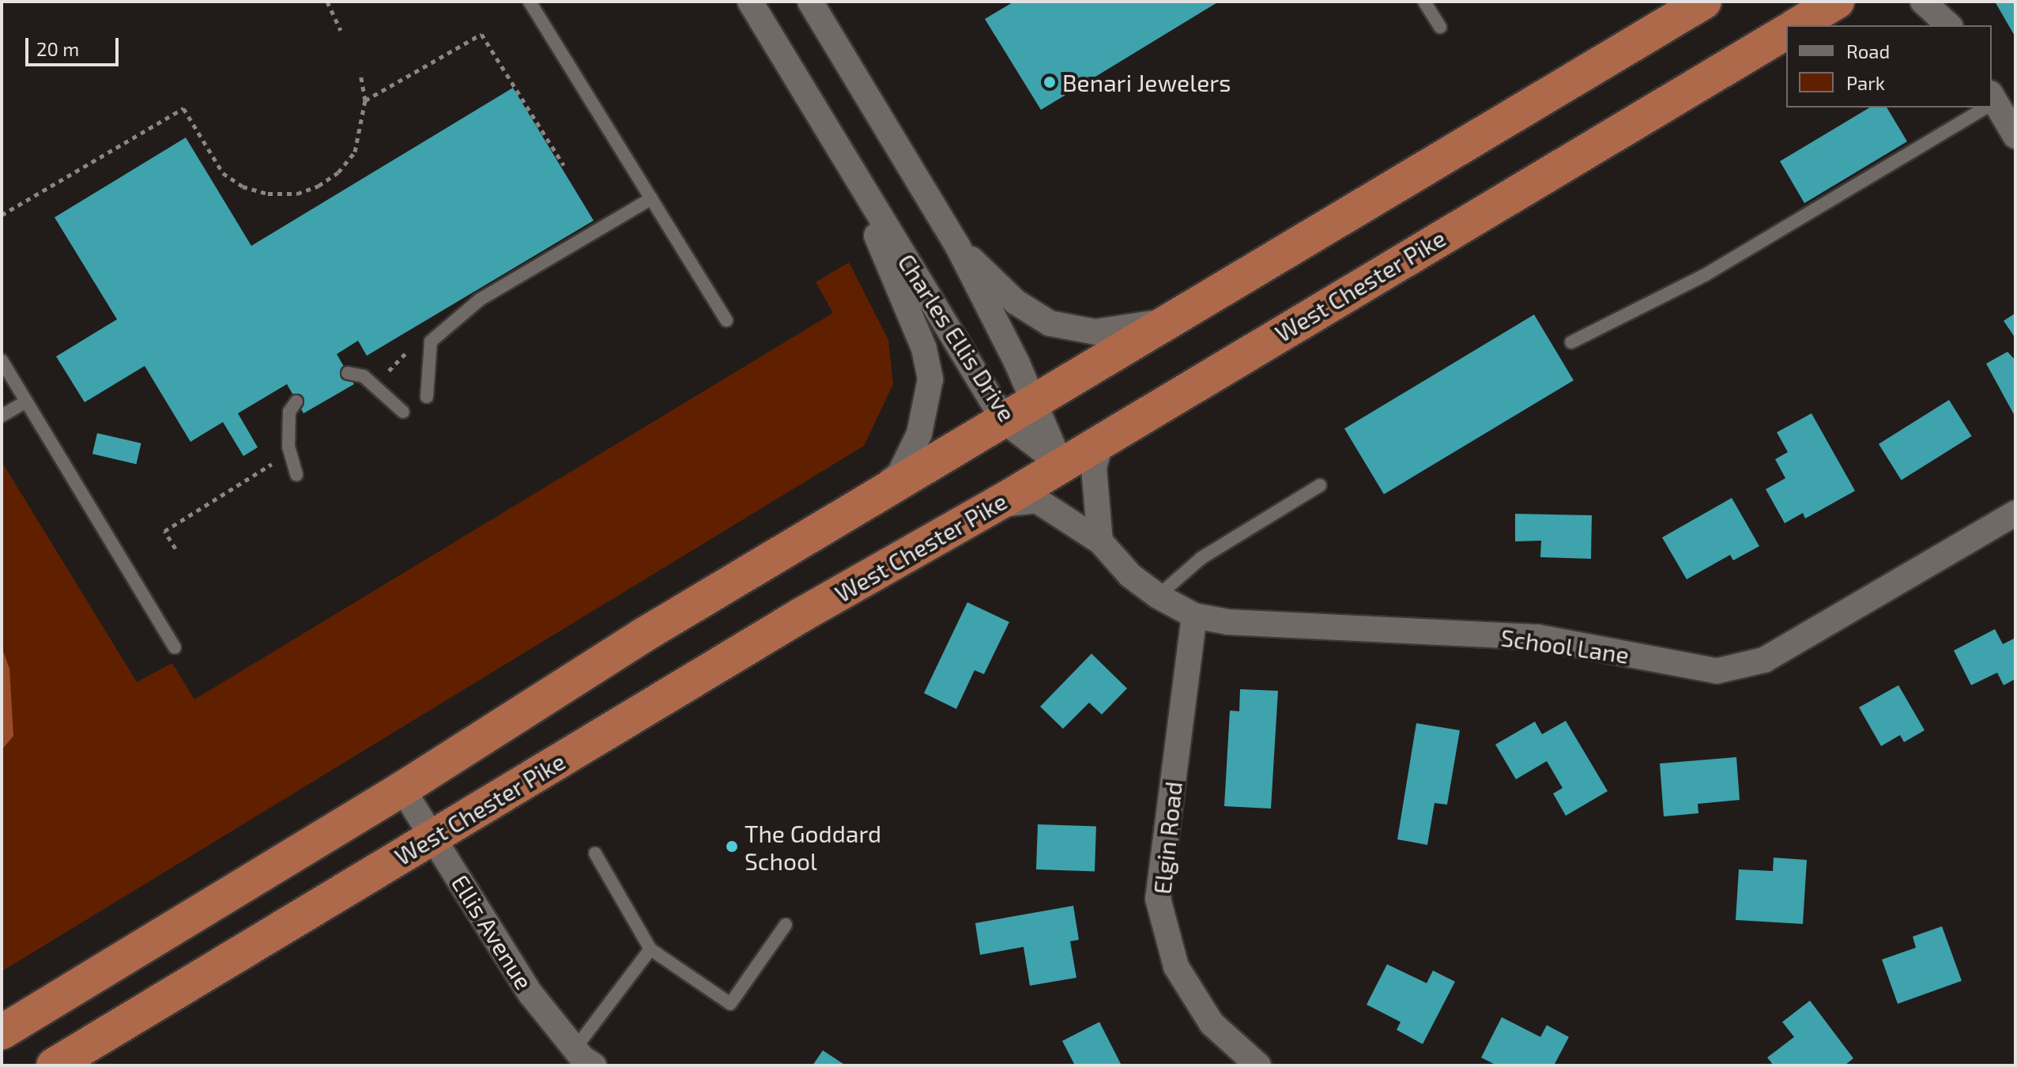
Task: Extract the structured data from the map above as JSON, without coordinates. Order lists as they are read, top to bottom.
{
  "streets": {
    "highway": ["West Chester Pike"],
    "street": [
      "Charles Ellis Drive",
      "School Lane",
      "Elgin Road",
      "Ellis Avenue"
    ]
  },
  "crossings": [
    ["West Chester Pike", "Charles Ellis Drive"],
    ["West Chester Pike", "School Lane"],
    ["West Chester Pike", "Ellis Avenue"],
    ["School Lane", "Elgin Road"]
  ],
  "places": ["Benari Jewelers", "The Goddard School"],
  "legend": ["Road", "Park"],
  "scale_bar": "20 m"
}
